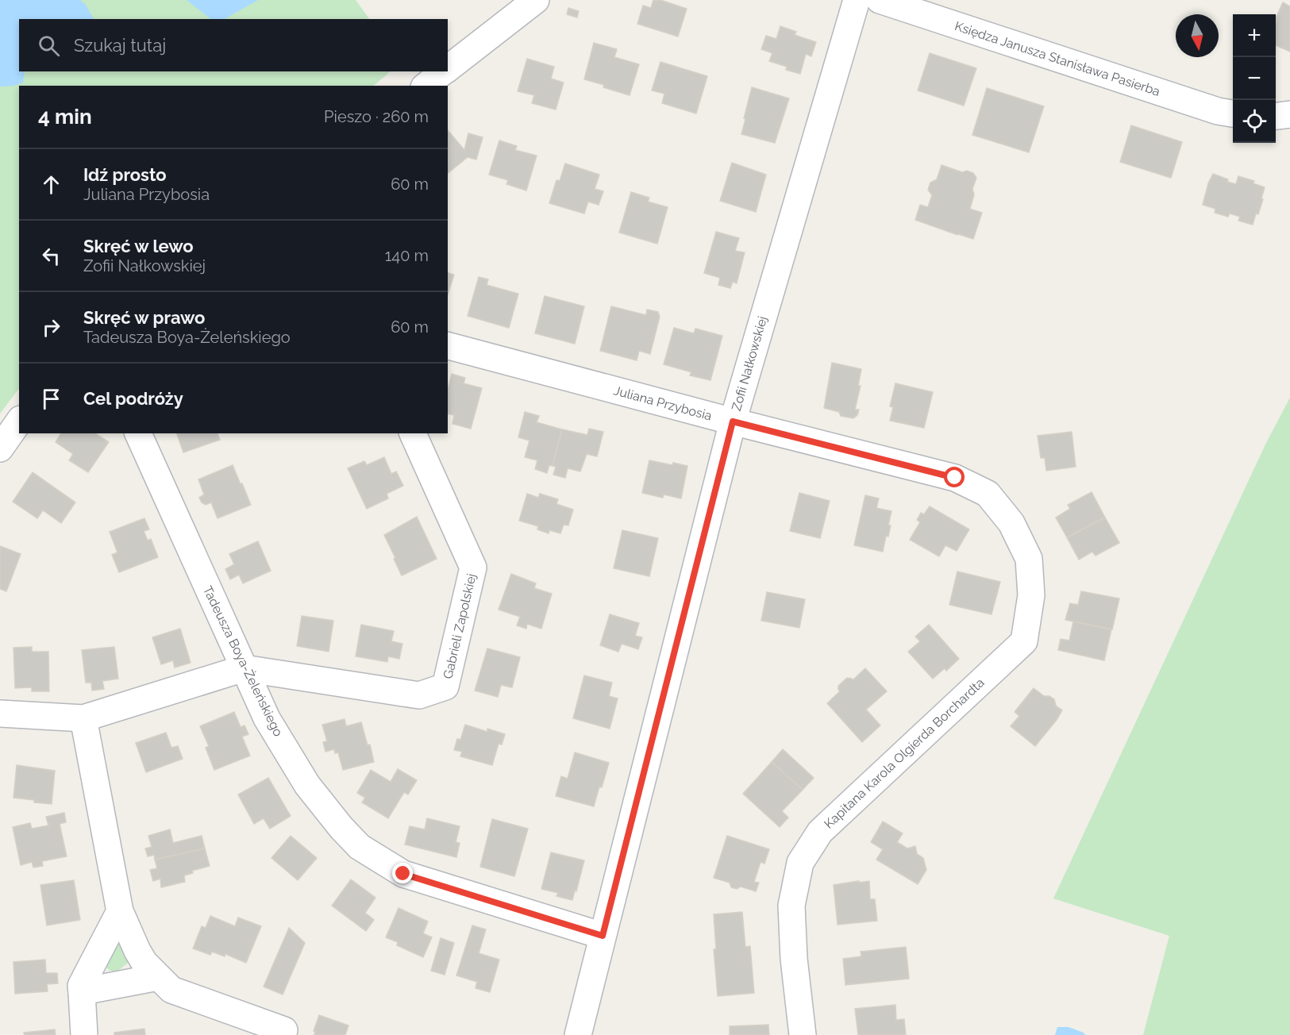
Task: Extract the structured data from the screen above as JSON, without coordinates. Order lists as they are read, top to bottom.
{
  "streets": {
    "street": [
      "Księdza Janusza Stanisława Pasierba",
      "Zofii Nałkowskiej",
      "Juliana Przybosia",
      "Gabrieli Zapolskiej",
      "Tadeusza Boya-Żeleńskiego",
      "Kapitana Karola Olgierda Borchardta"
    ]
  },
  "crossings": [
    ["Zofii Nałkowskiej", "Juliana Przybosia"],
    ["Zofii Nałkowskiej", "Tadeusza Boya-Żeleńskiego"],
    ["Juliana Przybosia", "Kapitana Karola Olgierda Borchardta"],
    ["Gabrieli Zapolskiej", "Tadeusza Boya-Żeleńskiego"]
  ],
  "north": "bottom",
  "page": {
    "map_buttons": ["+", "−"],
    "search": "Szukaj tutaj",
    "heading": ["4 min", "Pieszo · 260 m"],
    "list": [
      ["Idź prosto", "Juliana Przybosia", "60 m"],
      ["Skręć w lewo", "Zofii Nałkowskiej", "140 m"],
      ["Skręć w prawo", "Tadeusza Boya-Żeleńskiego", "60 m"],
      "Cel podróży"
    ]
  }
}
